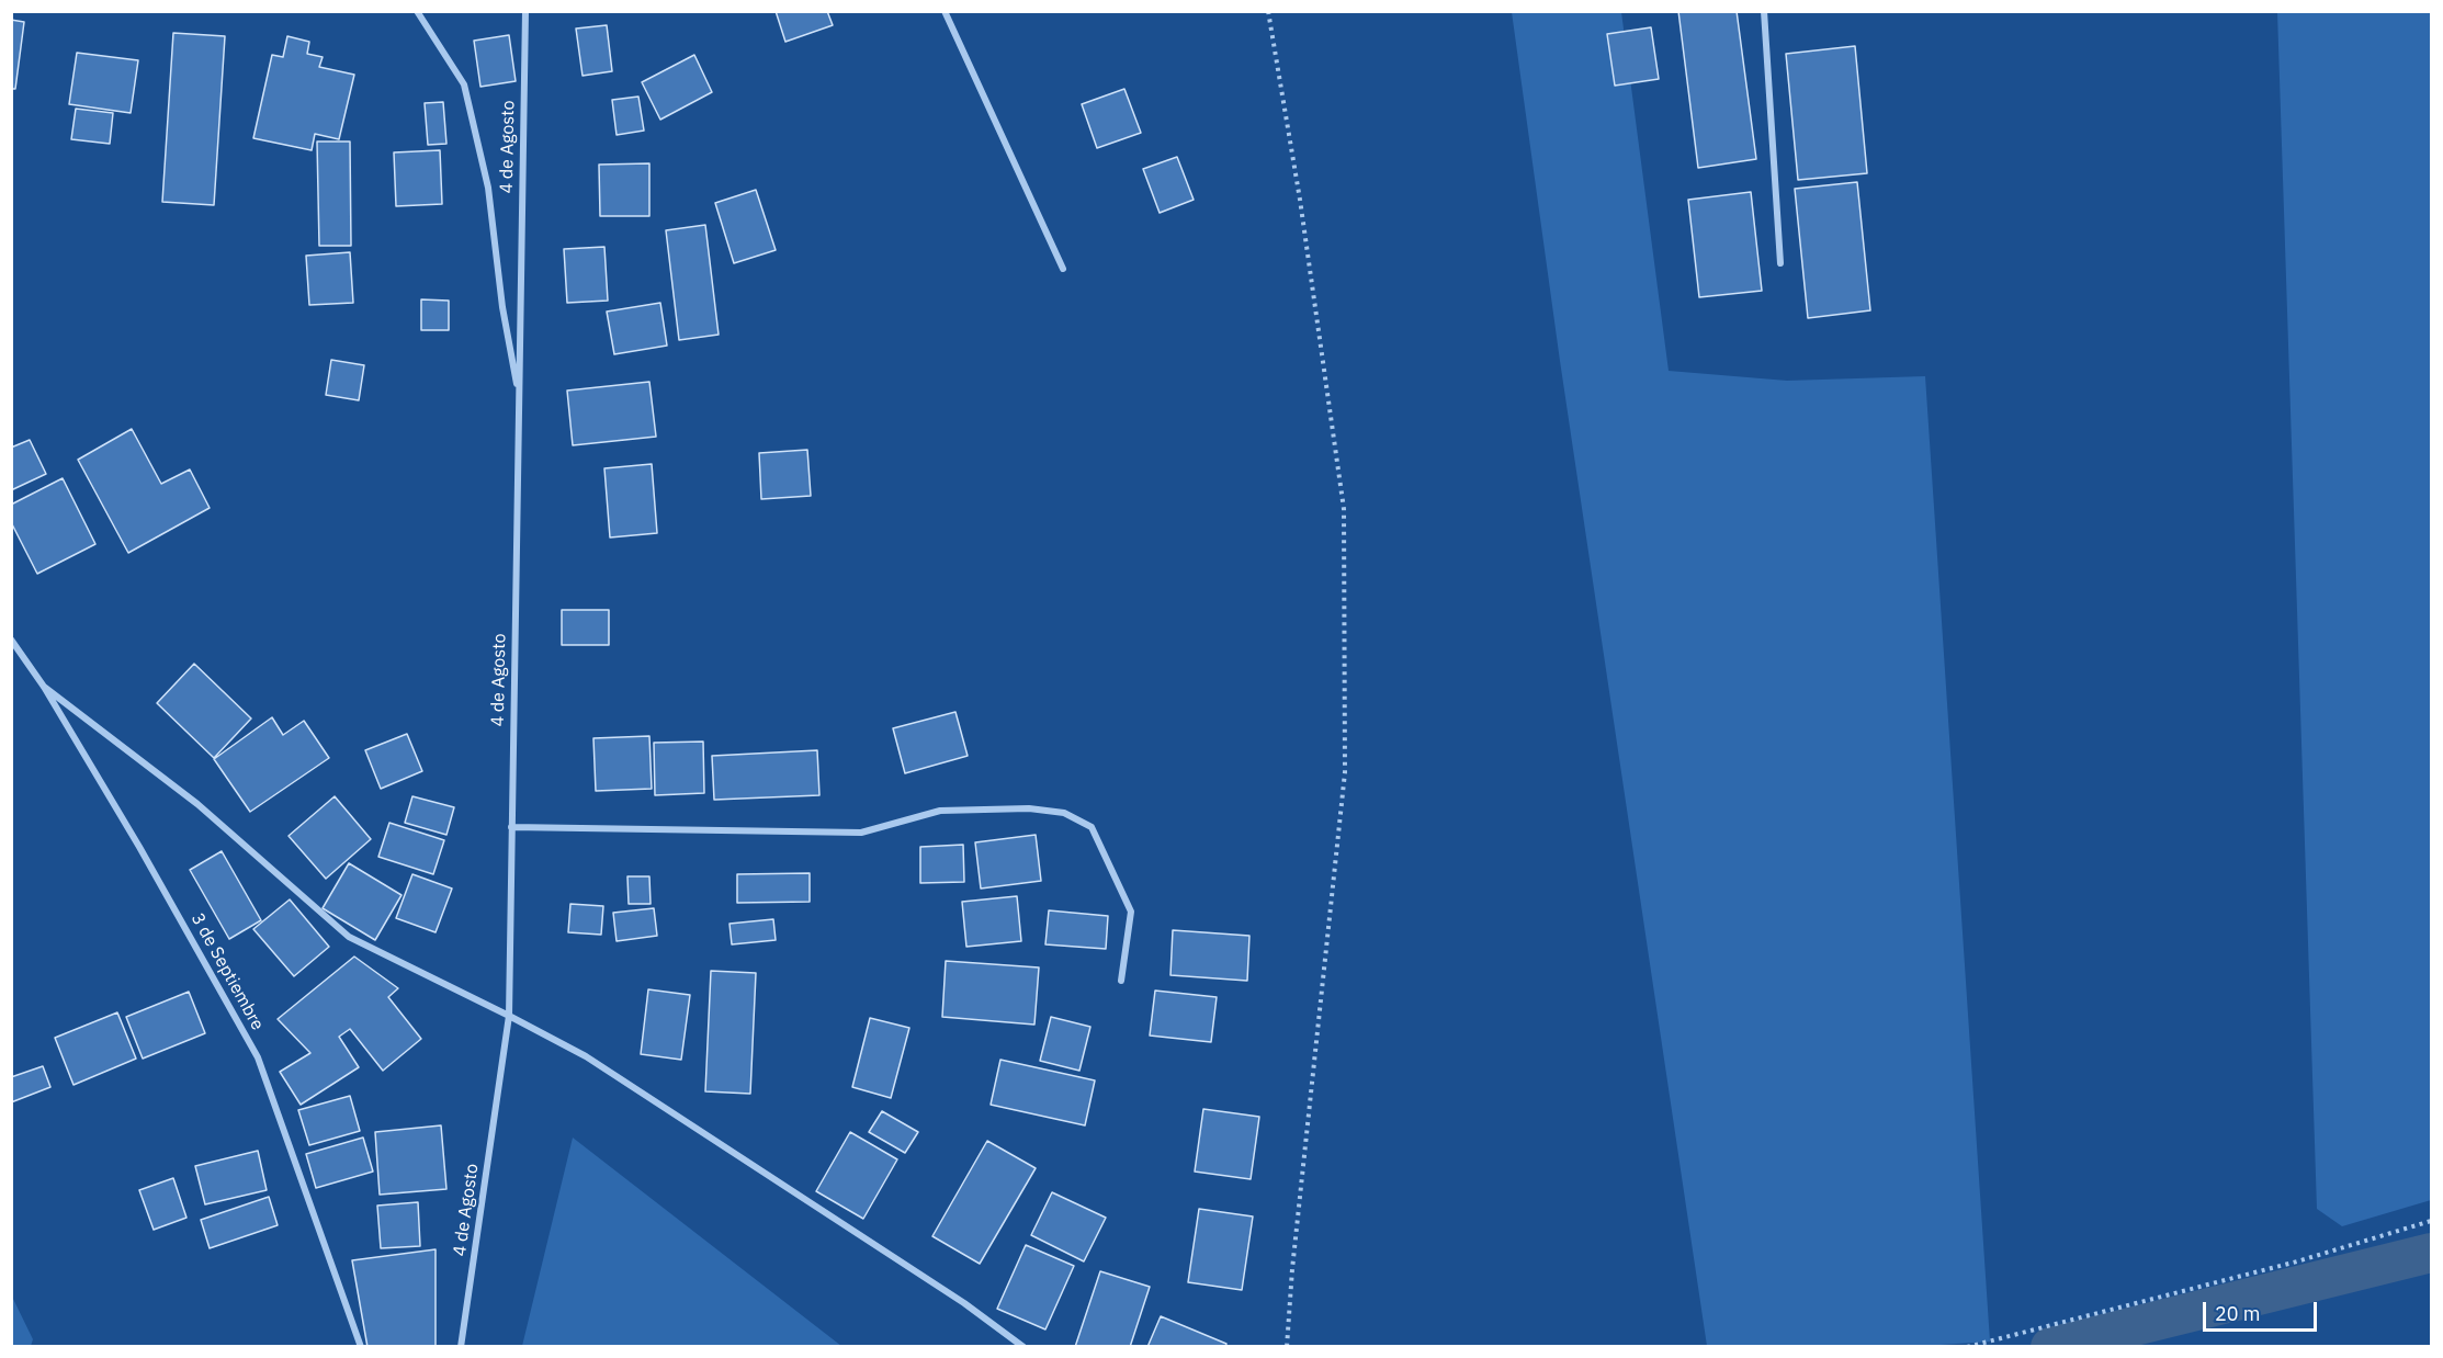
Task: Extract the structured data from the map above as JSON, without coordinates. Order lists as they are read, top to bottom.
{
  "streets": {
    "street": ["4 de Agosto", "3 de Septiembre"]
  },
  "scale_bar": "20 m"
}
